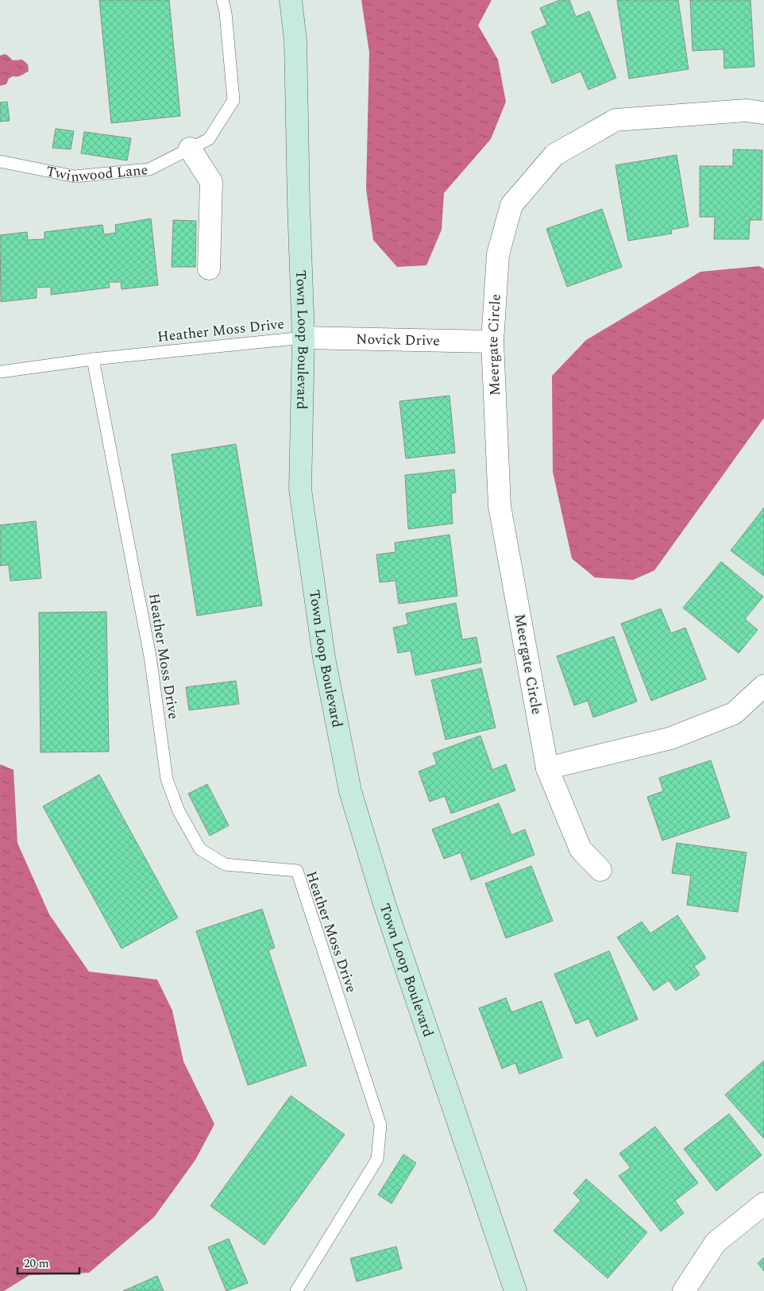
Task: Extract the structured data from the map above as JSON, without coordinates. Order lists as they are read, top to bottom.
{
  "streets": {
    "street": ["Town Loop Boulevard", "Novick Drive", "Meergate Circle"],
    "lane": ["Twinwood Lane", "Heather Moss Drive"]
  },
  "crossings": [
    ["Heather Moss Drive", "Town Loop Boulevard"],
    ["Heather Moss Drive", "Novick Drive"],
    ["Town Loop Boulevard", "Novick Drive"],
    ["Novick Drive", "Meergate Circle"]
  ],
  "scale_bar": "20 m"
}
